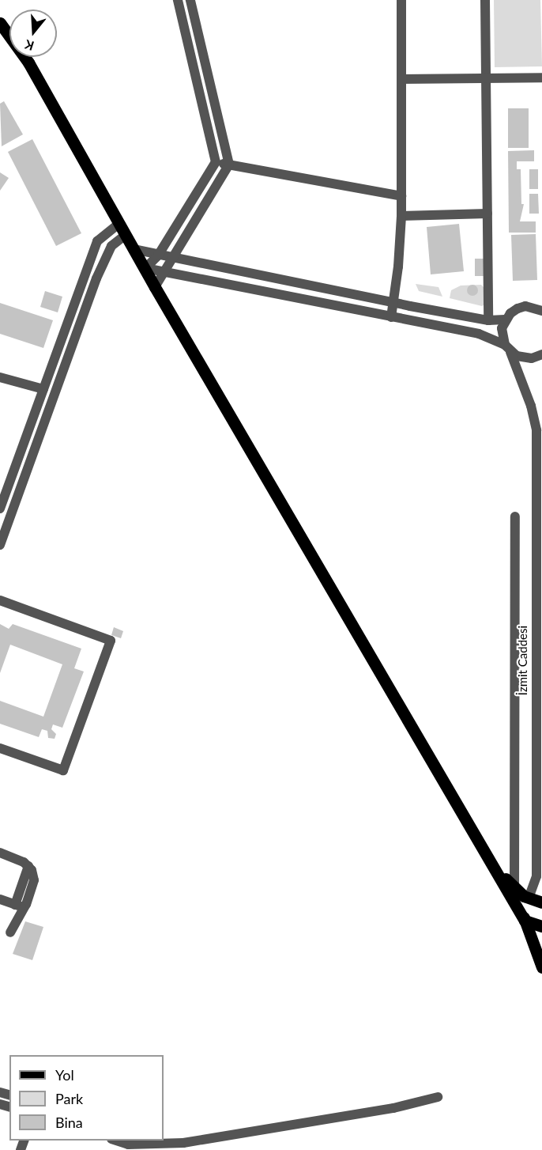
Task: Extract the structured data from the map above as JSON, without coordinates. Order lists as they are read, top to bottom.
{
  "streets": {
    "main road": ["İzmit Caddesi"]
  },
  "legend": ["Yol", "Park", "Bina"],
  "north": "bottom"
}
